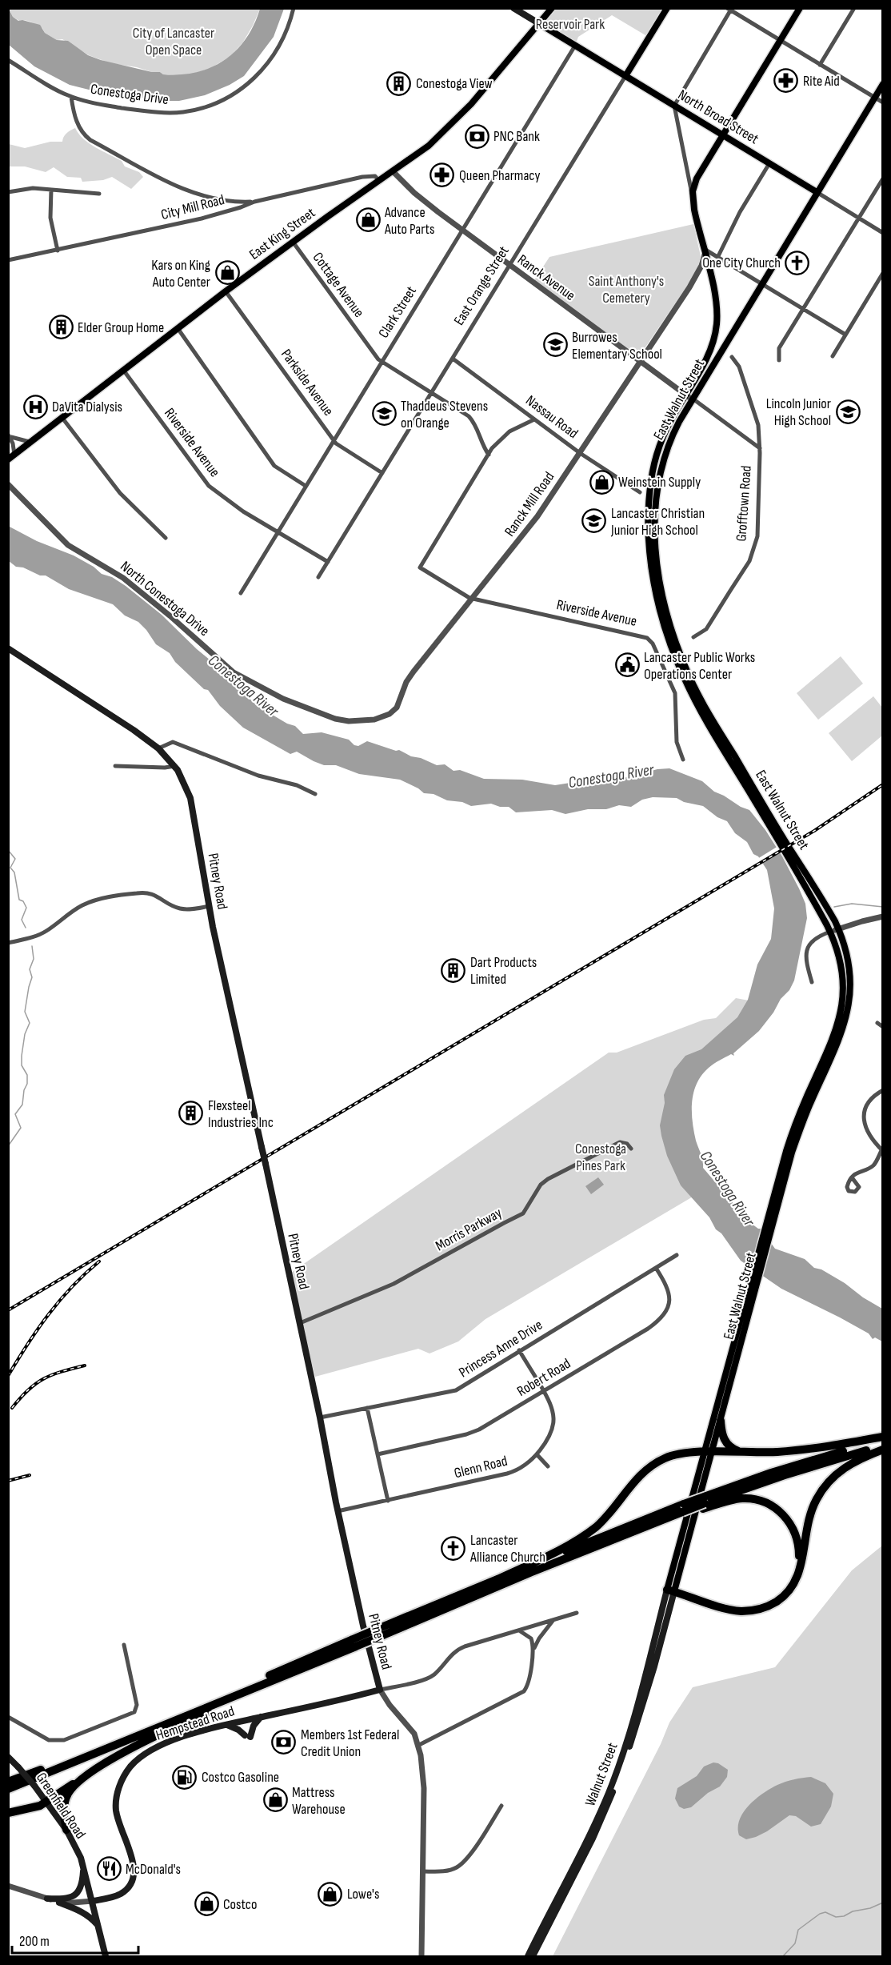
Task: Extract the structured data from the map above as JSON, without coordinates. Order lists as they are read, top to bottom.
{
  "streets": {
    "main road": [
      "North Broad Street",
      "East King Street",
      "East Orange Street",
      "East Walnut Street",
      "Pitney Road",
      "Hempstead Road",
      "Walnut Street",
      "Greenfield Road"
    ],
    "street": [
      "Conestoga Drive",
      "City Mill Road",
      "Ranck Avenue",
      "Cottage Avenue",
      "Clark Street",
      "Parkside Avenue",
      "Nassau Road",
      "Riverside Avenue",
      "Grofftown Road",
      "Ranck Mill Road",
      "North Conestoga Drive",
      "Morris Parkway",
      "Princess Anne Drive",
      "Robert Road",
      "Glenn Road"
    ]
  },
  "crossings": [
    ["North Broad Street", "East King Street"],
    ["North Broad Street", "East Orange Street"],
    ["North Broad Street", "Clark Street"],
    ["North Broad Street", "East Walnut Street"],
    ["City Mill Road", "East King Street"],
    ["East King Street", "Ranck Avenue"],
    ["East King Street", "Cottage Avenue"],
    ["East King Street", "Parkside Avenue"],
    ["East King Street", "Riverside Avenue"],
    ["Ranck Avenue", "East Orange Street"],
    ["Ranck Avenue", "Clark Street"],
    ["Ranck Avenue", "East Walnut Street"],
    ["Ranck Avenue", "Grofftown Road"],
    ["Ranck Avenue", "Ranck Mill Road"],
    ["Cottage Avenue", "East Orange Street"],
    ["Cottage Avenue", "Clark Street"],
    ["Cottage Avenue", "Riverside Avenue"],
    ["East Orange Street", "Parkside Avenue"],
    ["East Orange Street", "Nassau Road"],
    ["East Orange Street", "Riverside Avenue"],
    ["Clark Street", "Parkside Avenue"],
    ["Clark Street", "Riverside Avenue"],
    ["East Walnut Street", "Ranck Mill Road"],
    ["East Walnut Street", "Walnut Street"],
    ["Nassau Road", "Ranck Mill Road"],
    ["Riverside Avenue", "Ranck Mill Road"],
    ["Ranck Mill Road", "North Conestoga Drive"],
    ["Pitney Road", "Morris Parkway"],
    ["Pitney Road", "Princess Anne Drive"],
    ["Pitney Road", "Glenn Road"],
    ["Pitney Road", "Hempstead Road"],
    ["Princess Anne Drive", "Robert Road"],
    ["Princess Anne Drive", "Glenn Road"],
    ["Robert Road", "Glenn Road"],
    ["Hempstead Road", "Greenfield Road"]
  ],
  "water": ["Conestoga River"],
  "parks": [
    "Reservoir Park",
    "City of Lancaster Open Space",
    "Saint Anthony's Cemetery",
    "Conestoga Pines Park"
  ],
  "places": {
    "pharmacy": ["Rite Aid", "Queen Pharmacy"],
    "building": [
      "Conestoga View",
      "Elder Group Home",
      "Dart Products Limited",
      "Flexsteel Industries Inc"
    ],
    "bank": ["PNC Bank", "Members 1st Federal Credit Union"],
    "shop": [
      "Advance Auto Parts",
      "Kars on King Auto Center",
      "Weinstein Supply",
      "Mattress Warehouse",
      "Lowe's",
      "Costco"
    ],
    "church": ["One City Church", "Lancaster Alliance Church"],
    "school or university": [
      "Burrowes Elementary School",
      "Lincoln Junior High School",
      "Thaddeus Stevens on Orange",
      "Lancaster Christian Junior High School"
    ],
    "hospital": ["DaVita Dialysis"],
    "public building": ["Lancaster Public Works Operations Center"],
    "fuel station": ["Costco Gasoline"],
    "restaurant": ["McDonald's"]
  },
  "scale_bar": "200 m"
}
